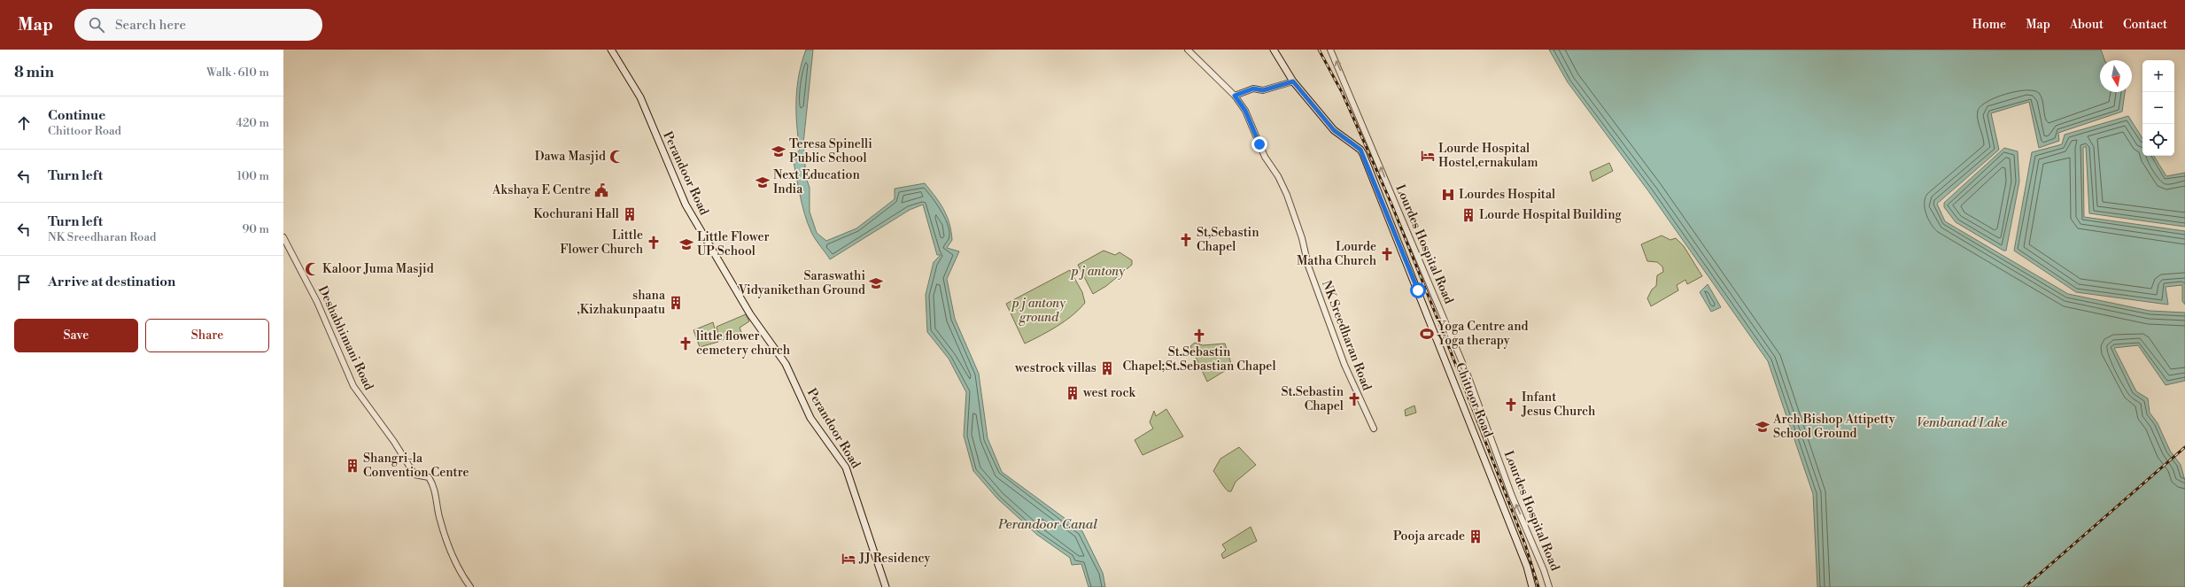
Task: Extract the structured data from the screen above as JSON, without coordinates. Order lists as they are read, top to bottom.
{
  "streets": {
    "main road": ["Perandoor Road", "Chittoor Road"],
    "street": ["Lourdes Hospital Road", "NK Sreedharan Road", "Deshabhimani Road"]
  },
  "one_way": ["Lourdes Hospital Road"],
  "water": ["Vembanad Lake", "Perandoor Canal"],
  "parks": ["p j antony", "p j antony ground"],
  "places": {
    "school or university": [
      "Teresa Spinelli Public School",
      "Next Education India",
      "Little Flower UP School",
      "Saraswathi Vidyanikethan Ground",
      "Arch Bishop Attipetty School Ground"
    ],
    "hotel": ["Lourde Hospital Hostel,ernakulam", "JJ Residency"],
    "mosque": ["Dawa Masjid", "Kaloor Juma Masjid"],
    "public building": ["Akshaya E Centre"],
    "hospital": ["Lourdes Hospital"],
    "building": [
      "Kochurani Hall",
      "Lourde Hospital Building",
      "shana ,Kizhakunpaatu",
      "westrock villas",
      "west rock",
      "Shangri-la Convention Centre",
      "Pooja arcade"
    ],
    "church": [
      "St,Sebastin Chapel",
      "Little Flower Church",
      "Lourde Matha Church",
      "St.Sebastin Chapel;St.Sebastian Chapel",
      "little flower cemetery church",
      "St.Sebastin Chapel",
      "Infant Jesus Church"
    ],
    "sports": ["Yoga Centre and Yoga therapy"]
  },
  "north": "bottom",
  "page": {
    "header": "Map",
    "search": "Search here",
    "nav": [
      "Home",
      "Map",
      "About",
      "Contact"
    ],
    "heading": ["8 min", "Walk · 610 m"],
    "map_buttons": ["+", "−"],
    "list": [
      ["Continue", "Chittoor Road", "420 m"],
      ["Turn left", "100 m"],
      ["Turn left", "NK Sreedharan Road", "90 m"],
      "Arrive at destination"
    ],
    "buttons": ["Save", "Share"]
  }
}
